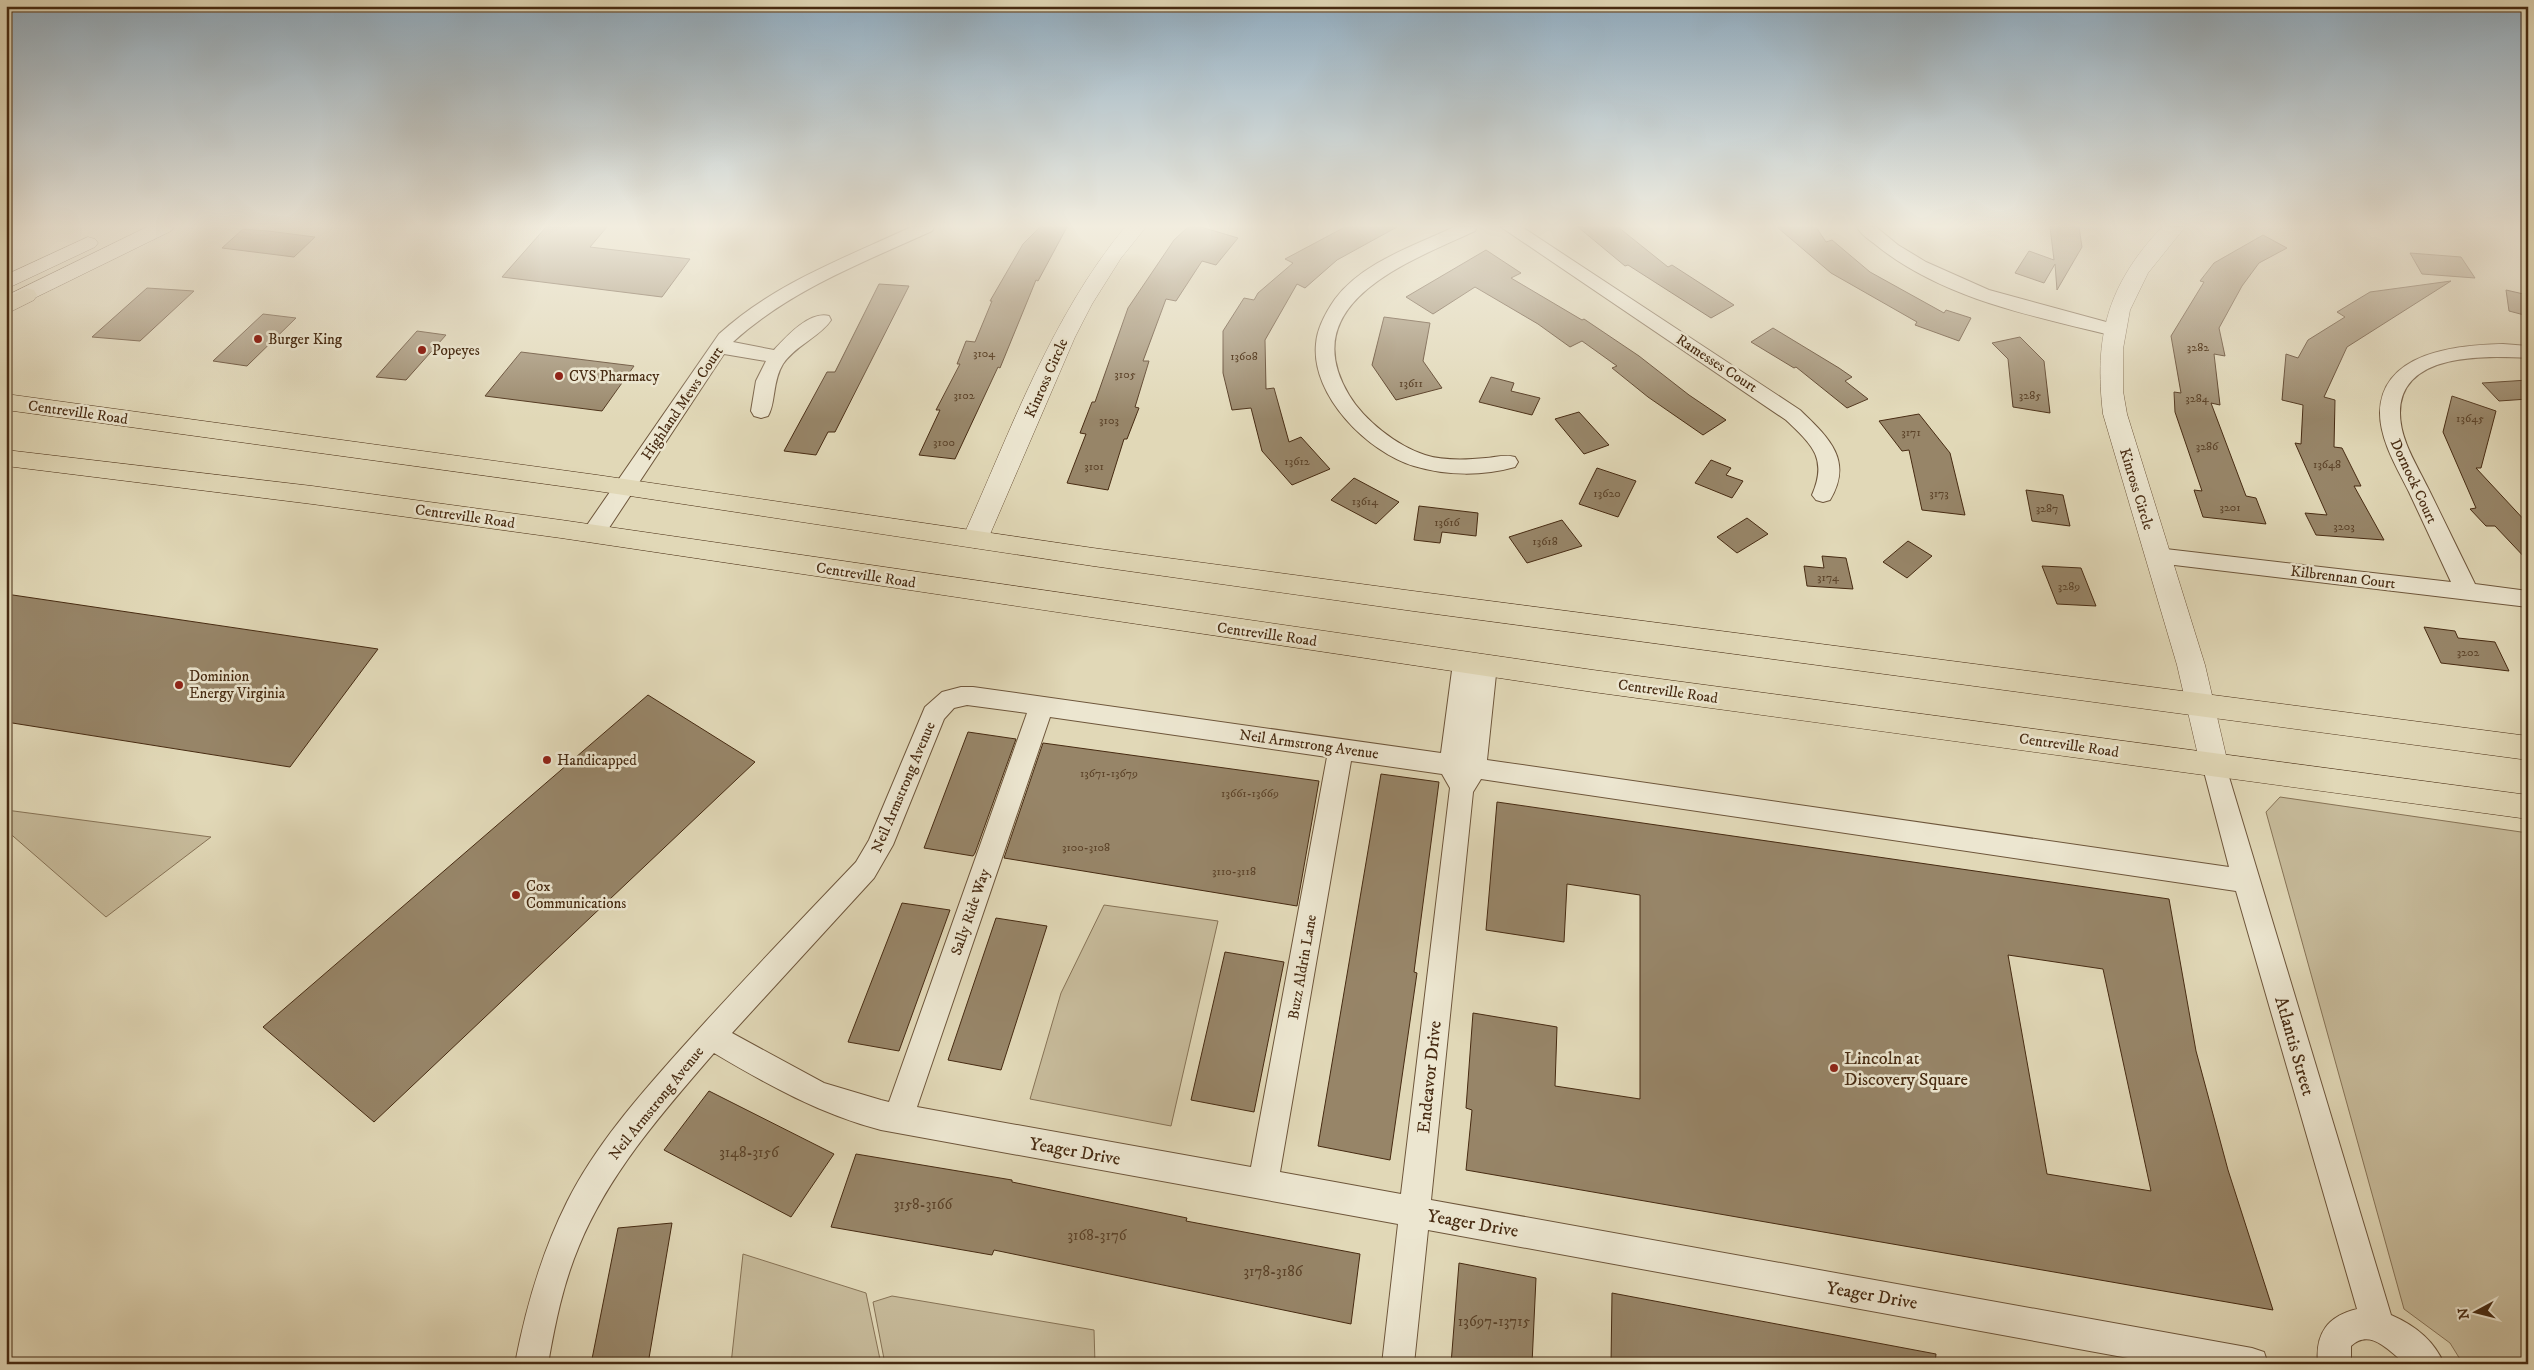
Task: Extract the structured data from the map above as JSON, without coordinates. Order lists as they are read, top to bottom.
{
  "streets": {
    "main road": ["Centreville Road"],
    "street": [
      "Ramesses Court",
      "Kinross Circle",
      "Highland Mews Court",
      "Dornock Court",
      "Kilbrennan Court",
      "Neil Armstrong Avenue",
      "Sally Ride Way",
      "Buzz Aldrin Lane",
      "Atlantis Street",
      "Endeavor Drive",
      "Yeager Drive"
    ]
  },
  "crossings": [
    ["Kinross Circle", "Centreville Road"],
    ["Kinross Circle", "Kilbrennan Court"],
    ["Kinross Circle", "Atlantis Street"],
    ["Highland Mews Court", "Centreville Road"],
    ["Centreville Road", "Atlantis Street"],
    ["Centreville Road", "Endeavor Drive"],
    ["Dornock Court", "Kilbrennan Court"],
    ["Neil Armstrong Avenue", "Sally Ride Way"],
    ["Neil Armstrong Avenue", "Buzz Aldrin Lane"],
    ["Neil Armstrong Avenue", "Atlantis Street"],
    ["Neil Armstrong Avenue", "Endeavor Drive"],
    ["Neil Armstrong Avenue", "Yeager Drive"],
    ["Sally Ride Way", "Yeager Drive"],
    ["Buzz Aldrin Lane", "Yeager Drive"],
    ["Endeavor Drive", "Yeager Drive"]
  ],
  "places": [
    "Burger King",
    "Popeyes",
    "CVS Pharmacy",
    "Dominion Energy Virginia",
    "Handicapped",
    "Cox Communications",
    "Lincoln at Discovery Square"
  ],
  "house_numbers": [
    "3282",
    "3104",
    "13608",
    "3105",
    "13611",
    "3102",
    "3285",
    "3284",
    "13645",
    "3103",
    "3171",
    "3100",
    "3286",
    "13612",
    "13648",
    "3101",
    "13620",
    "3173",
    "13614",
    "3201",
    "3287",
    "13616",
    "3203",
    "13618",
    "3174",
    "3289",
    "3202",
    "13671-13679",
    "13661-13669",
    "3100-3108",
    "3110-3118",
    "3148-3156",
    "3158-3166",
    "3168-3176",
    "3178-3186",
    "13697-13715"
  ],
  "north": "left"
}
